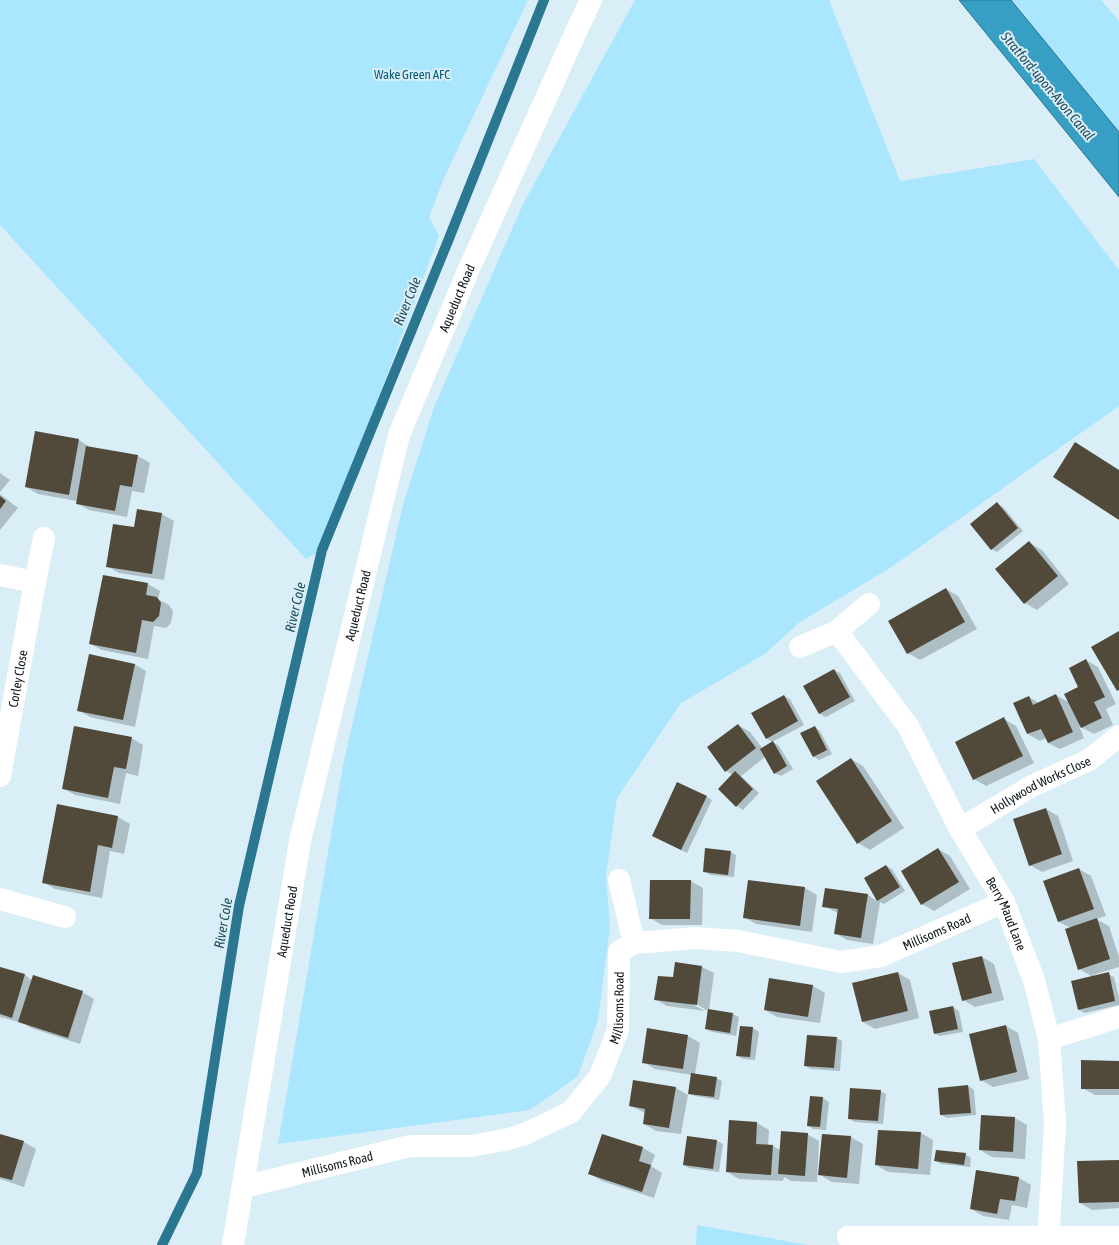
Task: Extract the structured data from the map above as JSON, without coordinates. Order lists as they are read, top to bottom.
{
  "streets": {
    "street": [
      "Aqueduct Road",
      "Corley Close",
      "Hollywood Works Close",
      "Berry Maud Lane",
      "Millisoms Road"
    ]
  },
  "crossings": [
    ["Aqueduct Road", "Millisoms Road"],
    ["Hollywood Works Close", "Berry Maud Lane"],
    ["Berry Maud Lane", "Millisoms Road"]
  ],
  "water": ["Stratford-upon-Avon Canal", "River Cole"],
  "parks": ["Wake Green AFC"]
}
